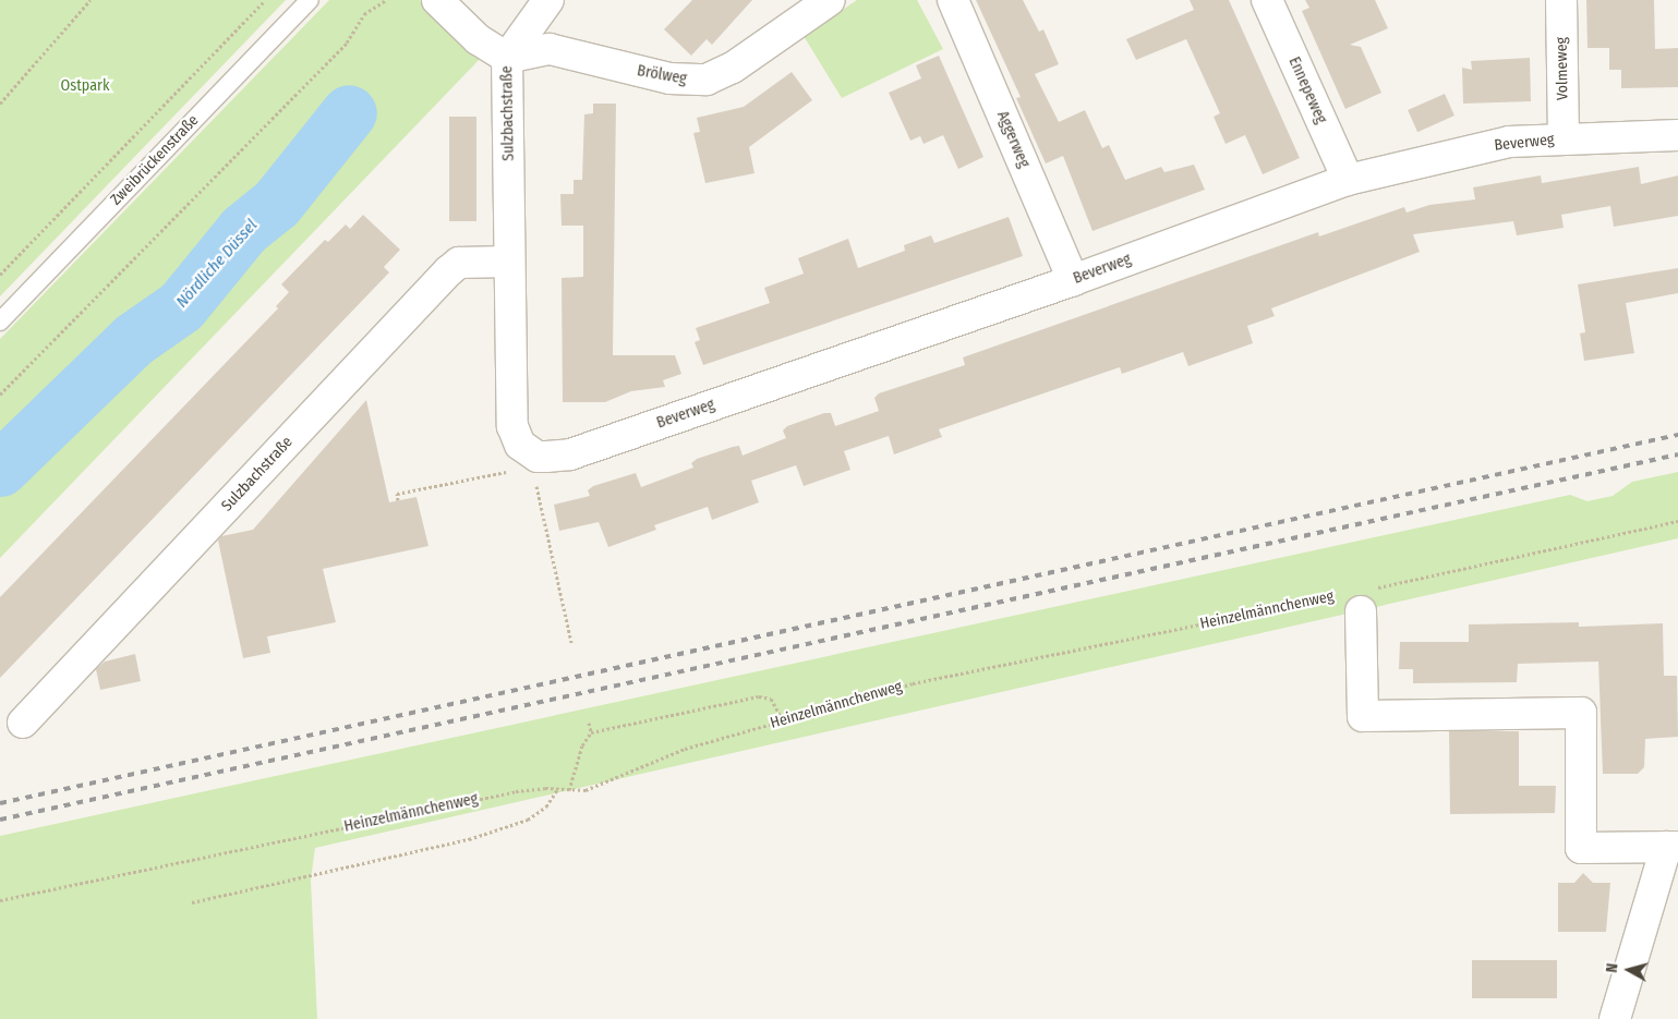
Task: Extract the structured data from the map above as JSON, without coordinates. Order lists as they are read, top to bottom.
{
  "streets": {
    "street": [
      "Volmeweg",
      "Brölweg",
      "Ennepeweg",
      "Sulzbachstraße",
      "Aggerweg",
      "Beverweg"
    ],
    "lane": ["Zweibrückenstraße"],
    "path": ["Heinzelmännchenweg"]
  },
  "crossings": [
    ["Volmeweg", "Beverweg"],
    ["Brölweg", "Sulzbachstraße"],
    ["Ennepeweg", "Beverweg"],
    ["Sulzbachstraße", "Beverweg"],
    ["Aggerweg", "Beverweg"]
  ],
  "water": ["Nördliche Düssel"],
  "parks": ["Ostpark"],
  "north": "left"
}
